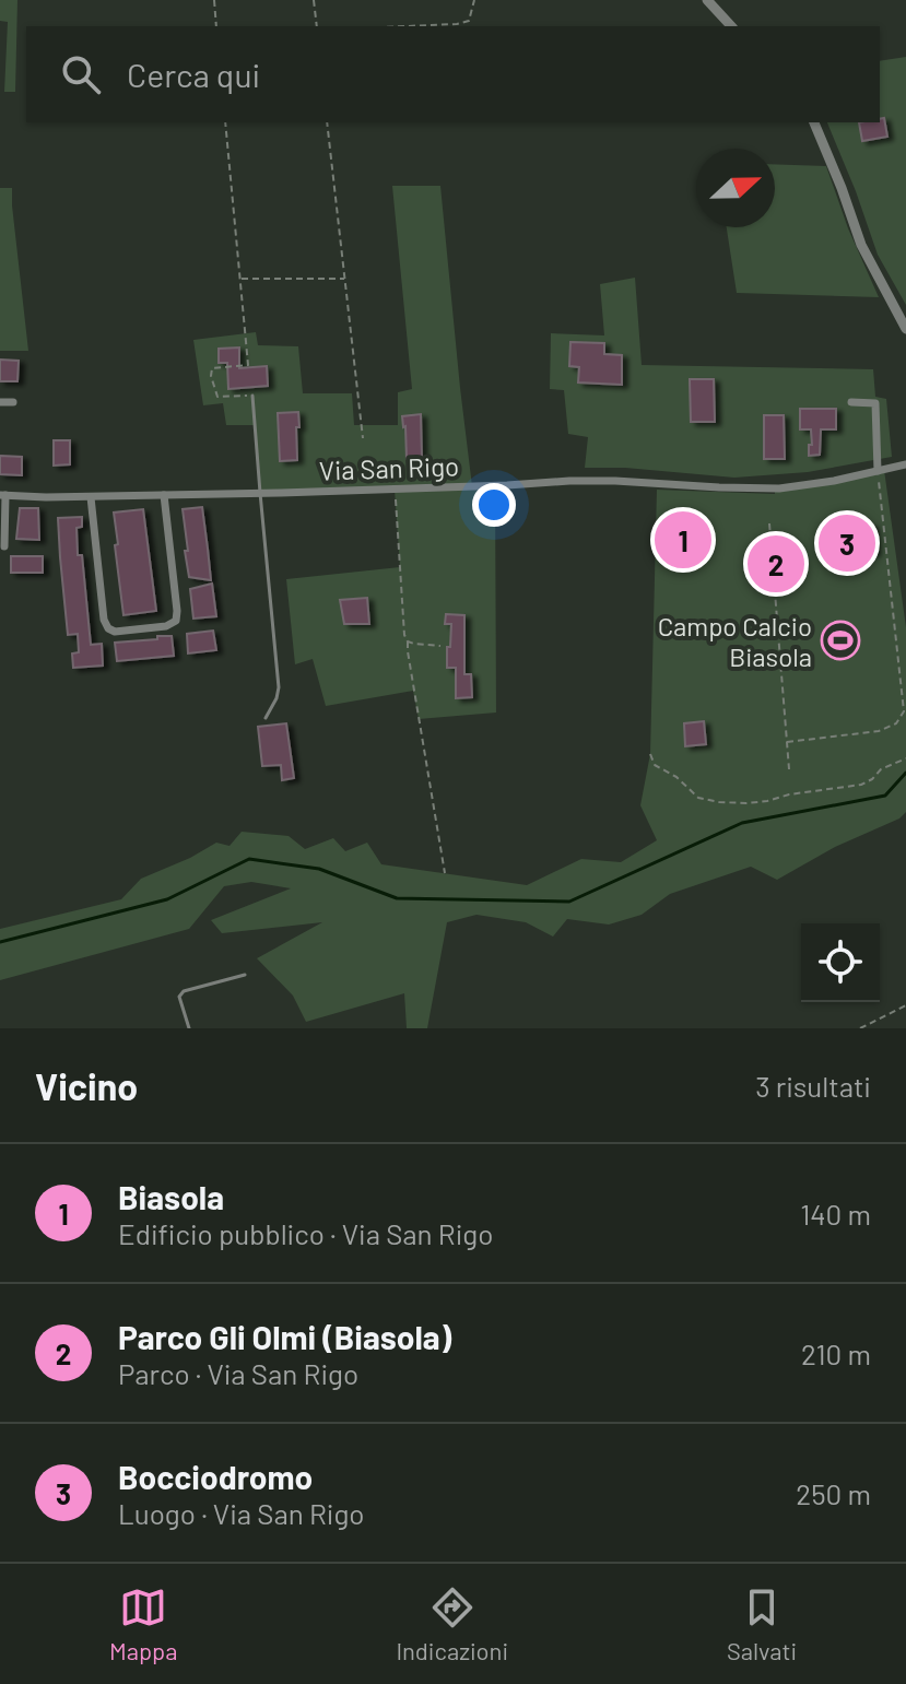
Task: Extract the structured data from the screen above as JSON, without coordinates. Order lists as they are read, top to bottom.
{
  "streets": {
    "street": ["Via San Rigo"]
  },
  "places": {
    "sports": ["Campo Calcio Biasola"]
  },
  "north": "right",
  "page": {
    "search": "Cerca qui",
    "pins": ["1", "3", "2"],
    "heading": ["Vicino", "3 risultati"],
    "list": [
      {
        "mark": "1",
        "name": "Biasola",
        "note": "Edificio pubblico · Via San Rigo",
        "value": "140 m"
      },
      {
        "mark": "2",
        "name": "Parco Gli Olmi (Biasola)",
        "note": "Parco · Via San Rigo",
        "value": "210 m"
      },
      {
        "mark": "3",
        "name": "Bocciodromo",
        "note": "Luogo · Via San Rigo",
        "value": "250 m"
      }
    ],
    "nav": ["Mappa", "Indicazioni", "Salvati"]
  }
}
